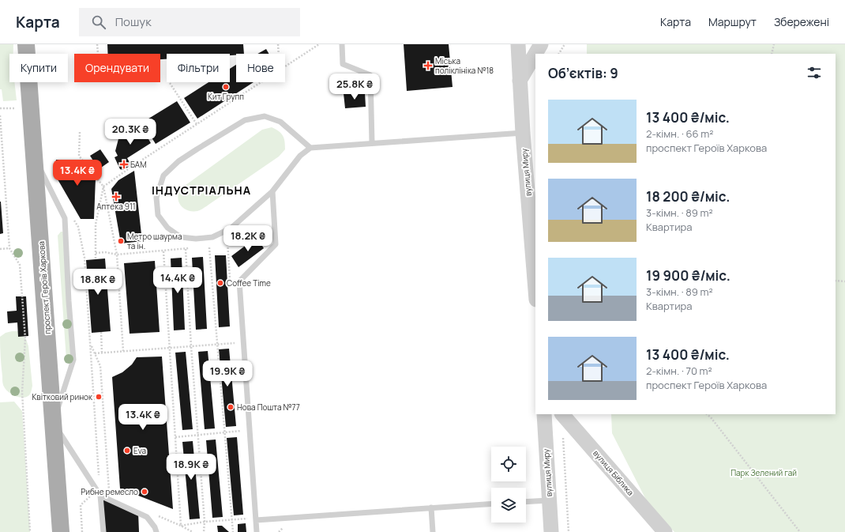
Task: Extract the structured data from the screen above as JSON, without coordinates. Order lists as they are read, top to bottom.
{
  "streets": {
    "main road": ["проспект Героїв Харкова"],
    "street": ["вулиця Миру", "вулиця Біблика"]
  },
  "districts": ["ІНДУСТРІАЛЬНА"],
  "parks": ["Парк Зелений гай"],
  "places": {
    "health": ["Міська поліклініка №18", "БАМ", "Аптека 911"],
    "other": [
      "Кит Групп",
      "Метро шаурма та ін.",
      "Coffee Time",
      "Квітковий ринок",
      "Нова Пошта №77",
      "Eva",
      "Рибне ремесло"
    ]
  },
  "page": {
    "header": "Карта",
    "search": "Пошук",
    "nav": ["Карта", "Маршрут", "Збережені"],
    "chip": [
      "Купити",
      "Орендувати",
      "Фільтри",
      "Нове"
    ],
    "heading": "Об’єктів: 9",
    "price": [
      "25.8K ₴",
      "20.3K ₴",
      "13.4K ₴",
      "18.2K ₴",
      "14.4K ₴",
      "18.8K ₴",
      "19.9K ₴",
      "13.4K ₴",
      "18.9K ₴"
    ],
    "list": [
      {
        "name": "13 400 ₴/міс.",
        "note": "2-кімн. · 66 m² · проспект Героїв Харкова"
      },
      {
        "name": "18 200 ₴/міс.",
        "note": "3-кімн. · 89 m² · Квартира"
      },
      {
        "name": "19 900 ₴/міс.",
        "note": "3-кімн. · 89 m² · Квартира"
      },
      {
        "name": "13 400 ₴/міс.",
        "note": "2-кімн. · 70 m² · проспект Героїв Харкова"
      }
    ]
  }
}
